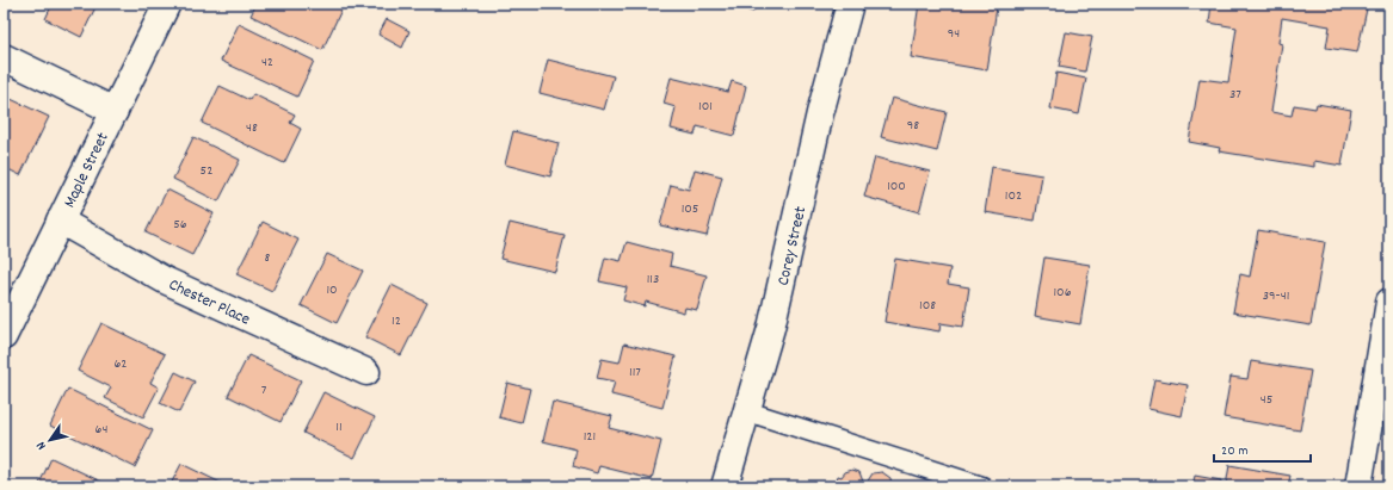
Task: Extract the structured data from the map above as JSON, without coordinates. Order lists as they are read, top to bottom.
{
  "streets": {
    "street": ["Maple Street", "Corey Street", "Chester Place"]
  },
  "crossings": [
    ["Maple Street", "Chester Place"]
  ],
  "house_numbers": [
    "94",
    "42",
    "37",
    "101",
    "98",
    "48",
    "52",
    "100",
    "102",
    "105",
    "56",
    "8",
    "113",
    "10",
    "106",
    "39-41",
    "108",
    "12",
    "62",
    "117",
    "7",
    "45",
    "11",
    "64",
    "121"
  ],
  "scale_bar": "20 m",
  "north": "bottom left"
}
